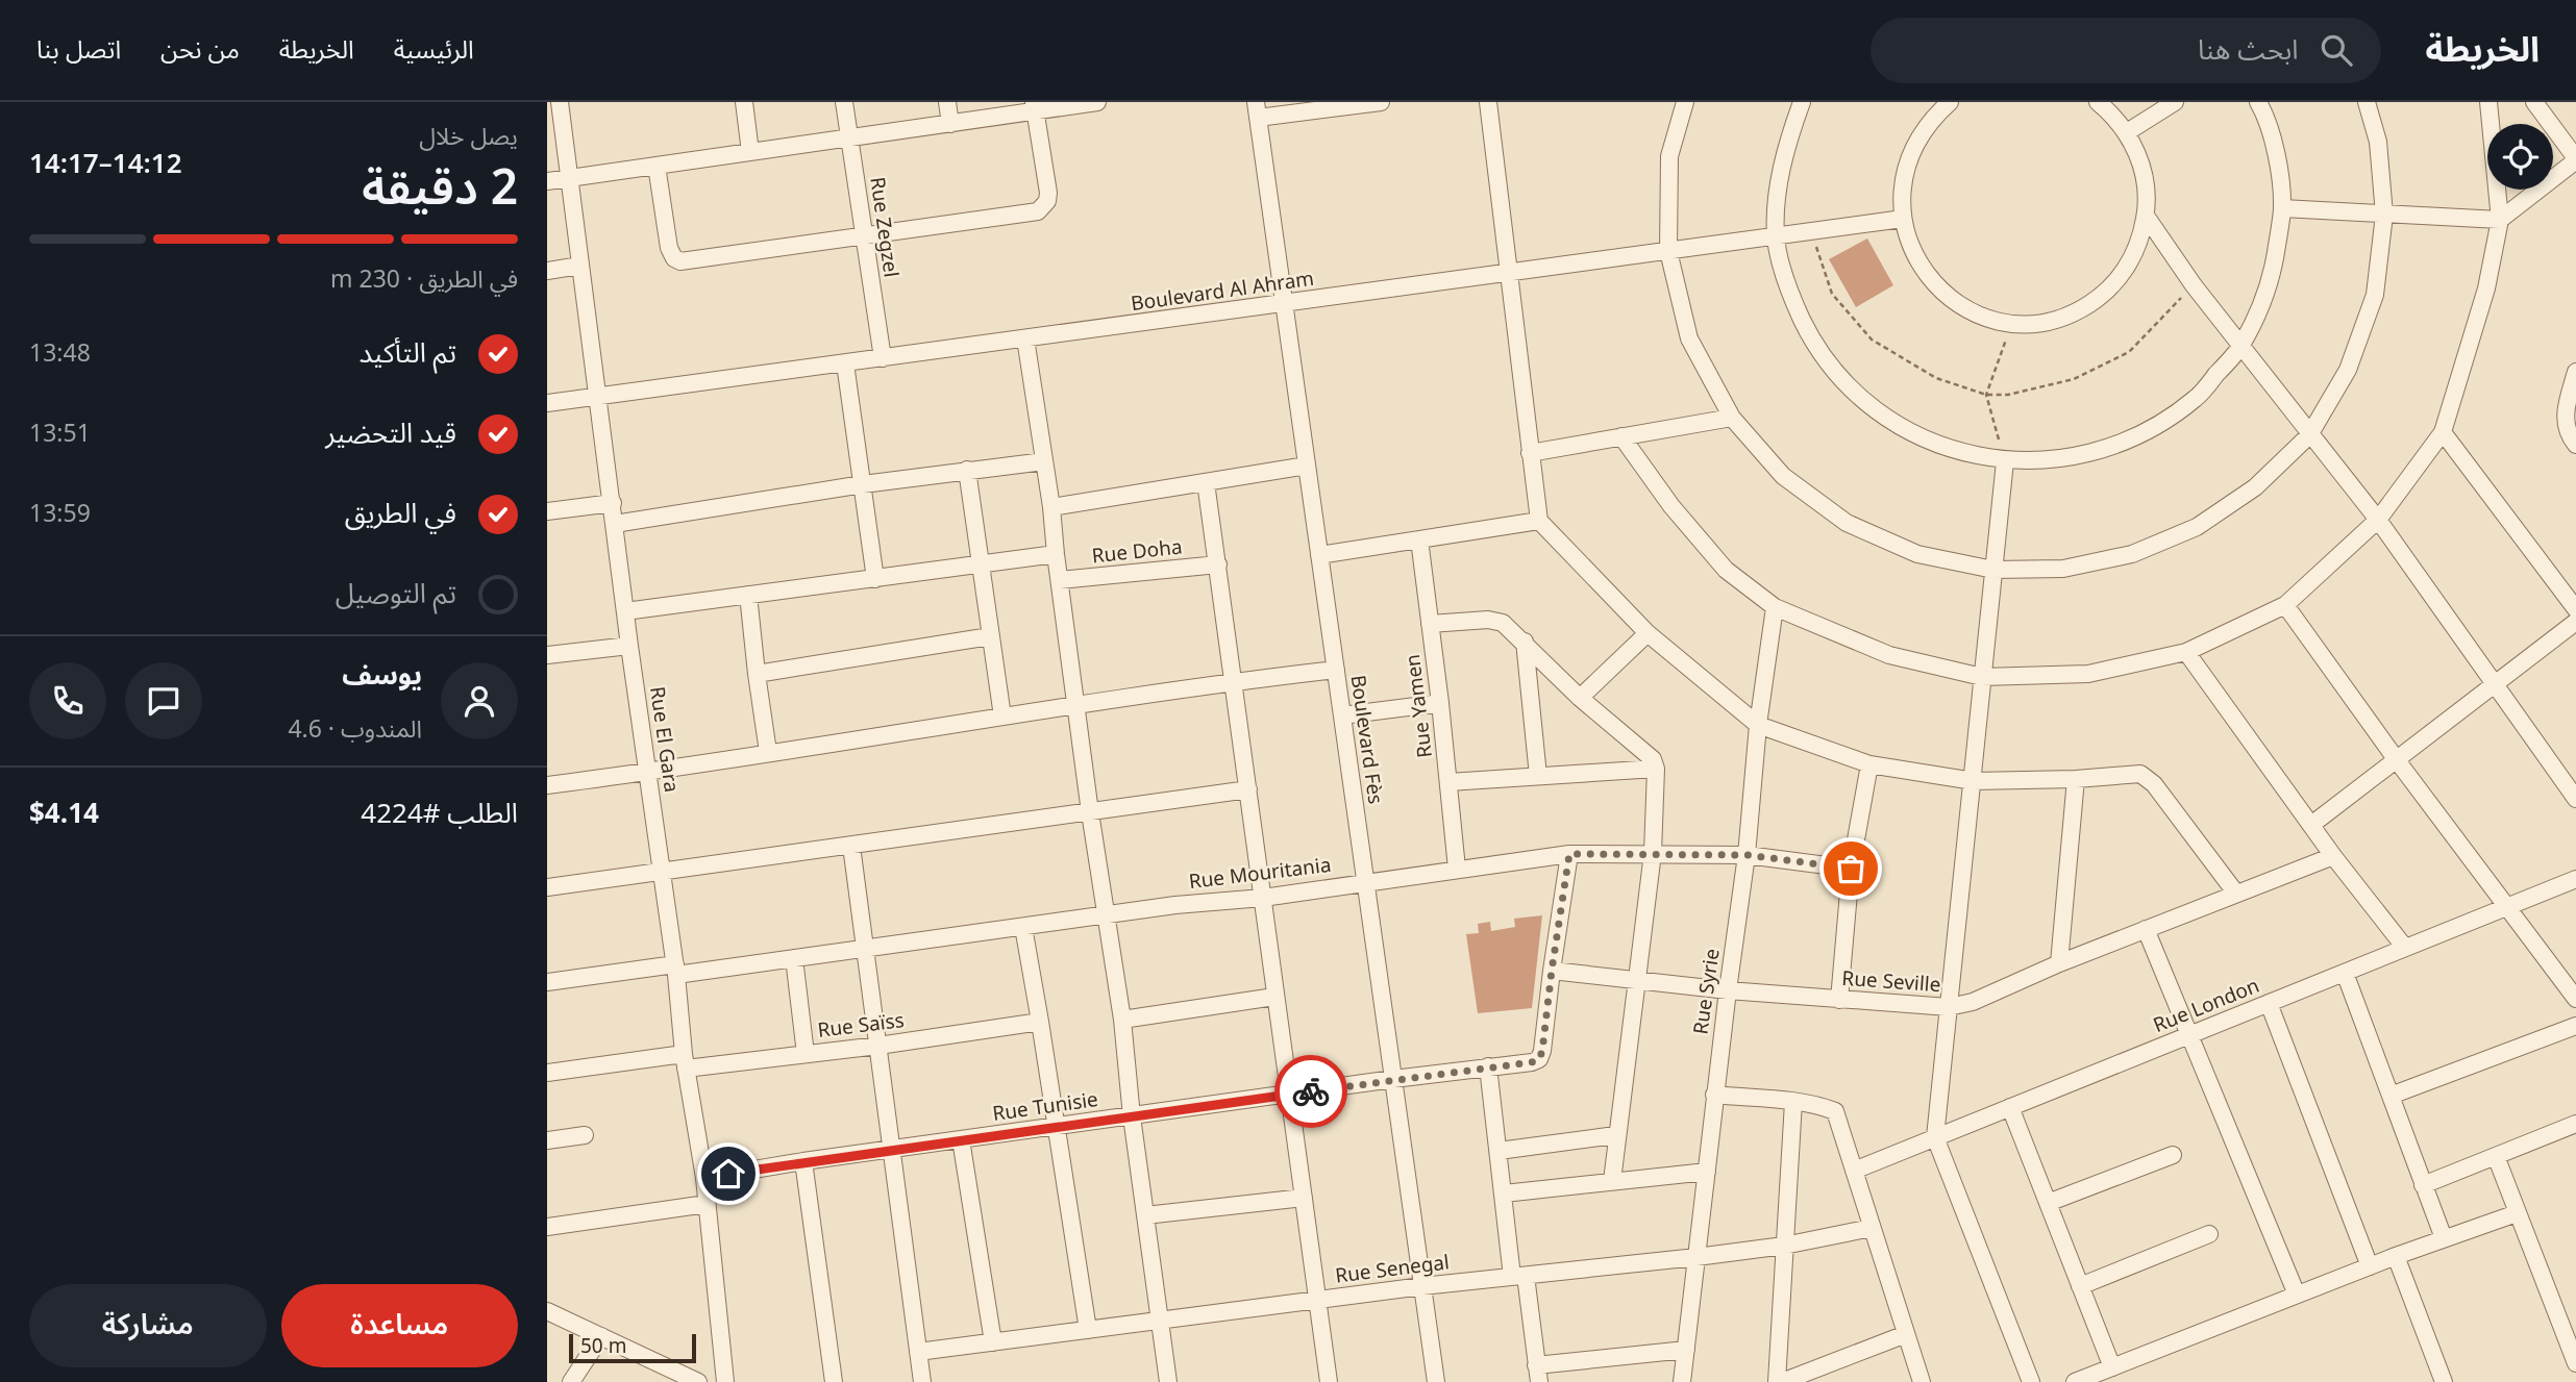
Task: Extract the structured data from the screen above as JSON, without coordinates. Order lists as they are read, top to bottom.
{
  "streets": {
    "street": [
      "Rue Zegzel",
      "Boulevard Al Ahram",
      "Rue Doha",
      "Rue Yamen",
      "Rue El Gara",
      "Boulevard Fès",
      "Rue Mouritania",
      "Rue Seville",
      "Rue Syrie",
      "Rue London",
      "Rue Saïss",
      "Rue Tunisie",
      "Rue Senegal"
    ]
  },
  "crossings": [
    ["Rue Zegzel", "Boulevard Al Ahram"],
    ["Boulevard Al Ahram", "Rue El Gara"],
    ["Boulevard Al Ahram", "Boulevard Fès"],
    ["Rue Yamen", "Rue Mouritania"],
    ["Rue El Gara", "Rue Mouritania"],
    ["Rue El Gara", "Rue Saïss"],
    ["Rue El Gara", "Rue Tunisie"],
    ["Boulevard Fès", "Rue Mouritania"],
    ["Boulevard Fès", "Rue Tunisie"],
    ["Boulevard Fès", "Rue Senegal"],
    ["Rue Mouritania", "Rue Syrie"],
    ["Rue Seville", "Rue Syrie"],
    ["Rue Seville", "Rue Tunisie"],
    ["Rue Syrie", "Rue Senegal"]
  ],
  "scale_bar": "50 m",
  "page": {
    "header": "الخريطة",
    "search": "ابحث هنا",
    "nav": [
      "الرئيسية",
      "الخريطة",
      "من نحن",
      "اتصل بنا"
    ],
    "heading": ["2 دقيقة", "يصل خلال", "14:12–14:17"],
    "panel": [
      "يوسف",
      "المندوب · 4.6",
      "الطلب #4224",
      "$4.14"
    ],
    "bar": "في الطريق · 230 m",
    "list": [
      ["تم التأكيد", "13:48"],
      ["قيد التحضير", "13:51"],
      ["في الطريق", "13:59"],
      "تم التوصيل"
    ],
    "buttons": ["مساعدة", "مشاركة"],
    "scale": "50 m"
  }
}
